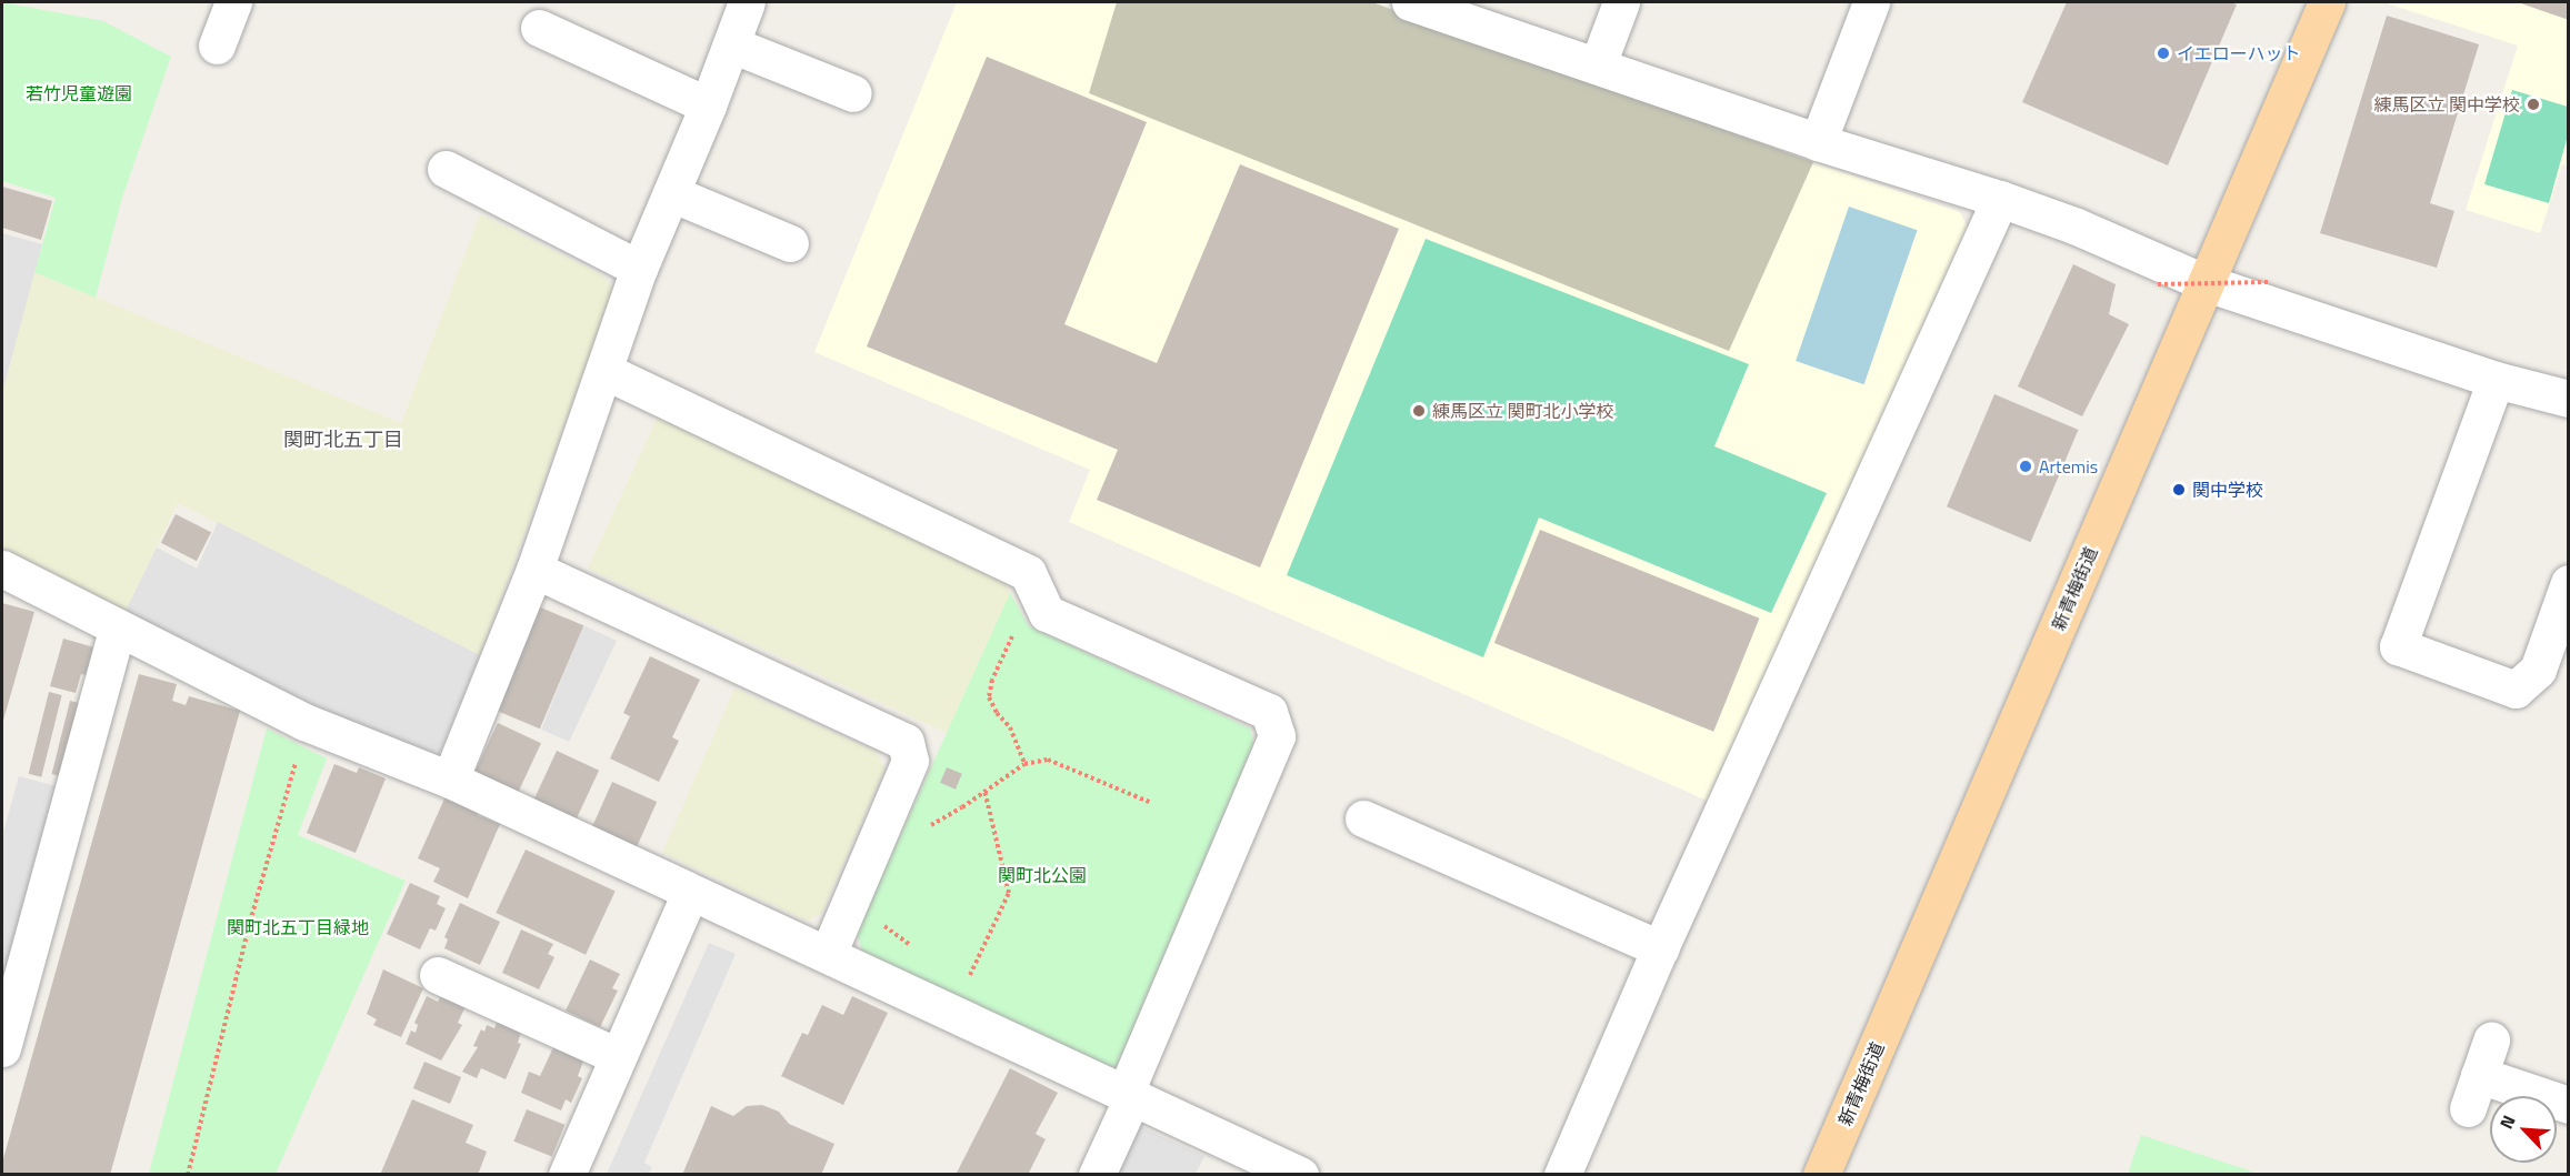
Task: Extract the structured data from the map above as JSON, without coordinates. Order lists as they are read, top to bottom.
{
  "streets": {
    "main road": ["新青梅街道"]
  },
  "districts": ["関町北五丁目"],
  "parks": ["若竹児童遊園", "関町北公園", "関町北五丁目緑地"],
  "places": [
    "イエローハット",
    "練馬区立 関中学校",
    "練馬区立 関町北小学校",
    "Artemis",
    "関中学校"
  ],
  "north": "top left"
}
